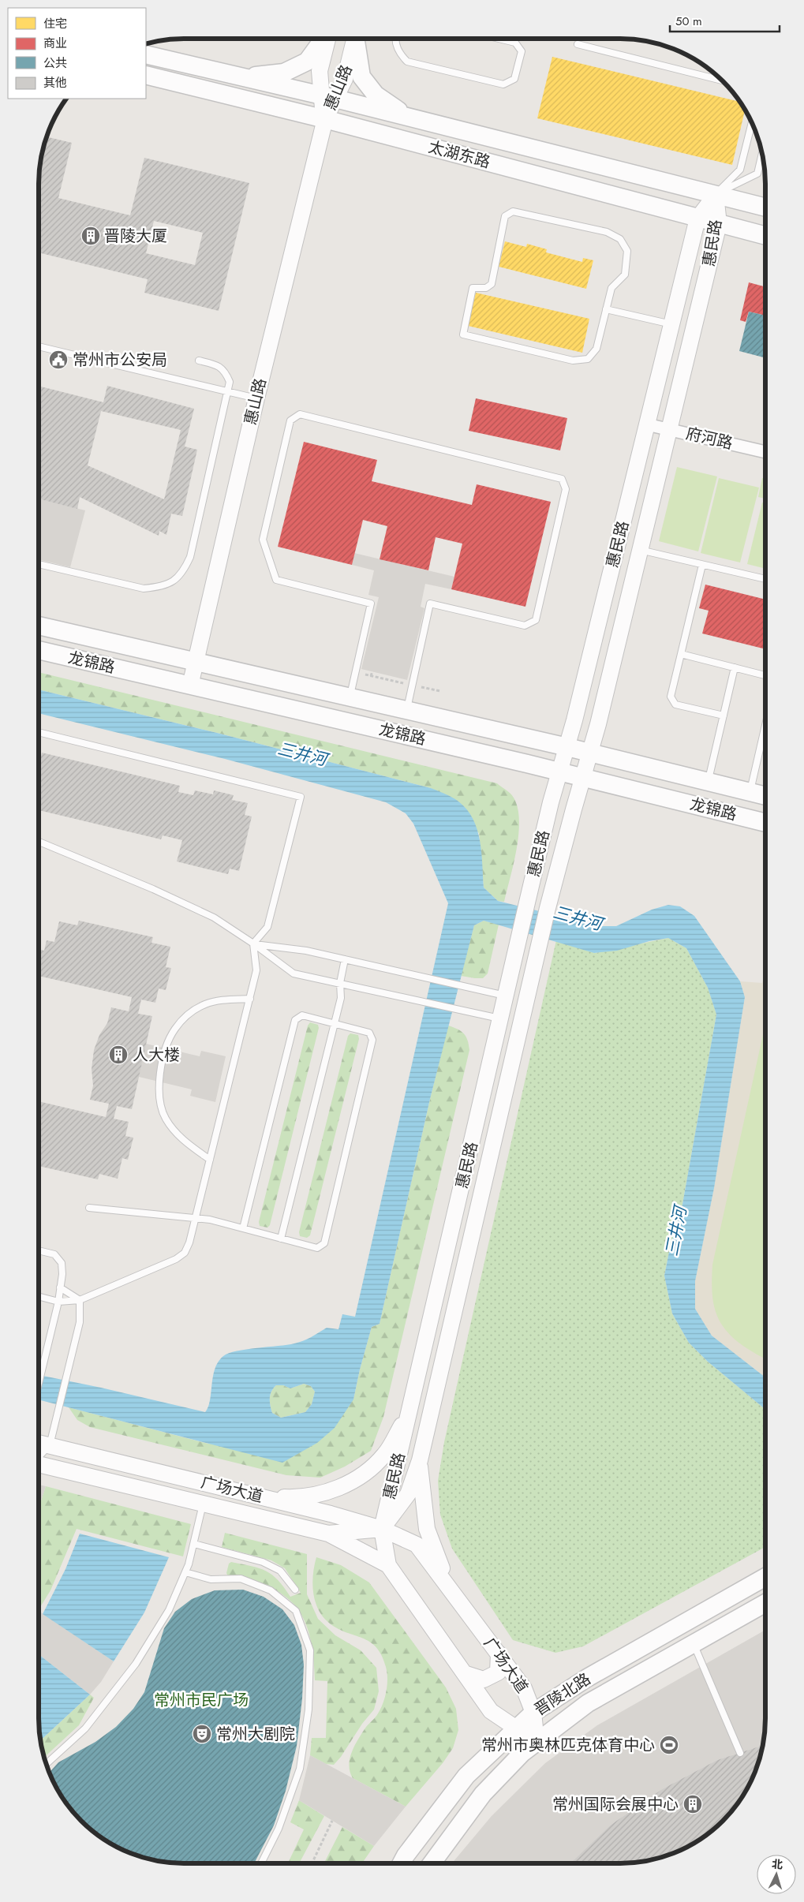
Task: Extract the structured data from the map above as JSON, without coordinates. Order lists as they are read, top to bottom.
{
  "streets": {
    "main road": ["太湖东路", "龙锦路", "晋陵北路"],
    "street": [
      "惠山路",
      "惠民路",
      "府河路",
      "广场大道"
    ]
  },
  "crossings": [
    ["惠山路", "太湖东路"],
    ["惠山路", "龙锦路"],
    ["太湖东路", "惠民路"],
    ["惠民路", "府河路"],
    ["惠民路", "龙锦路"],
    ["惠民路", "广场大道"],
    ["广场大道", "晋陵北路"]
  ],
  "water": ["三井河"],
  "parks": ["常州市民广场"],
  "places": {
    "building": ["晋陵大厦", "人大楼", "常州国际会展中心"],
    "public building": ["常州市公安局"],
    "theatre": ["常州大剧院"],
    "sports": ["常州市奥林匹克体育中心"]
  },
  "legend": [
    "住宅",
    "商业",
    "公共",
    "其他"
  ],
  "scale_bar": "50 m",
  "north": "top"
}
